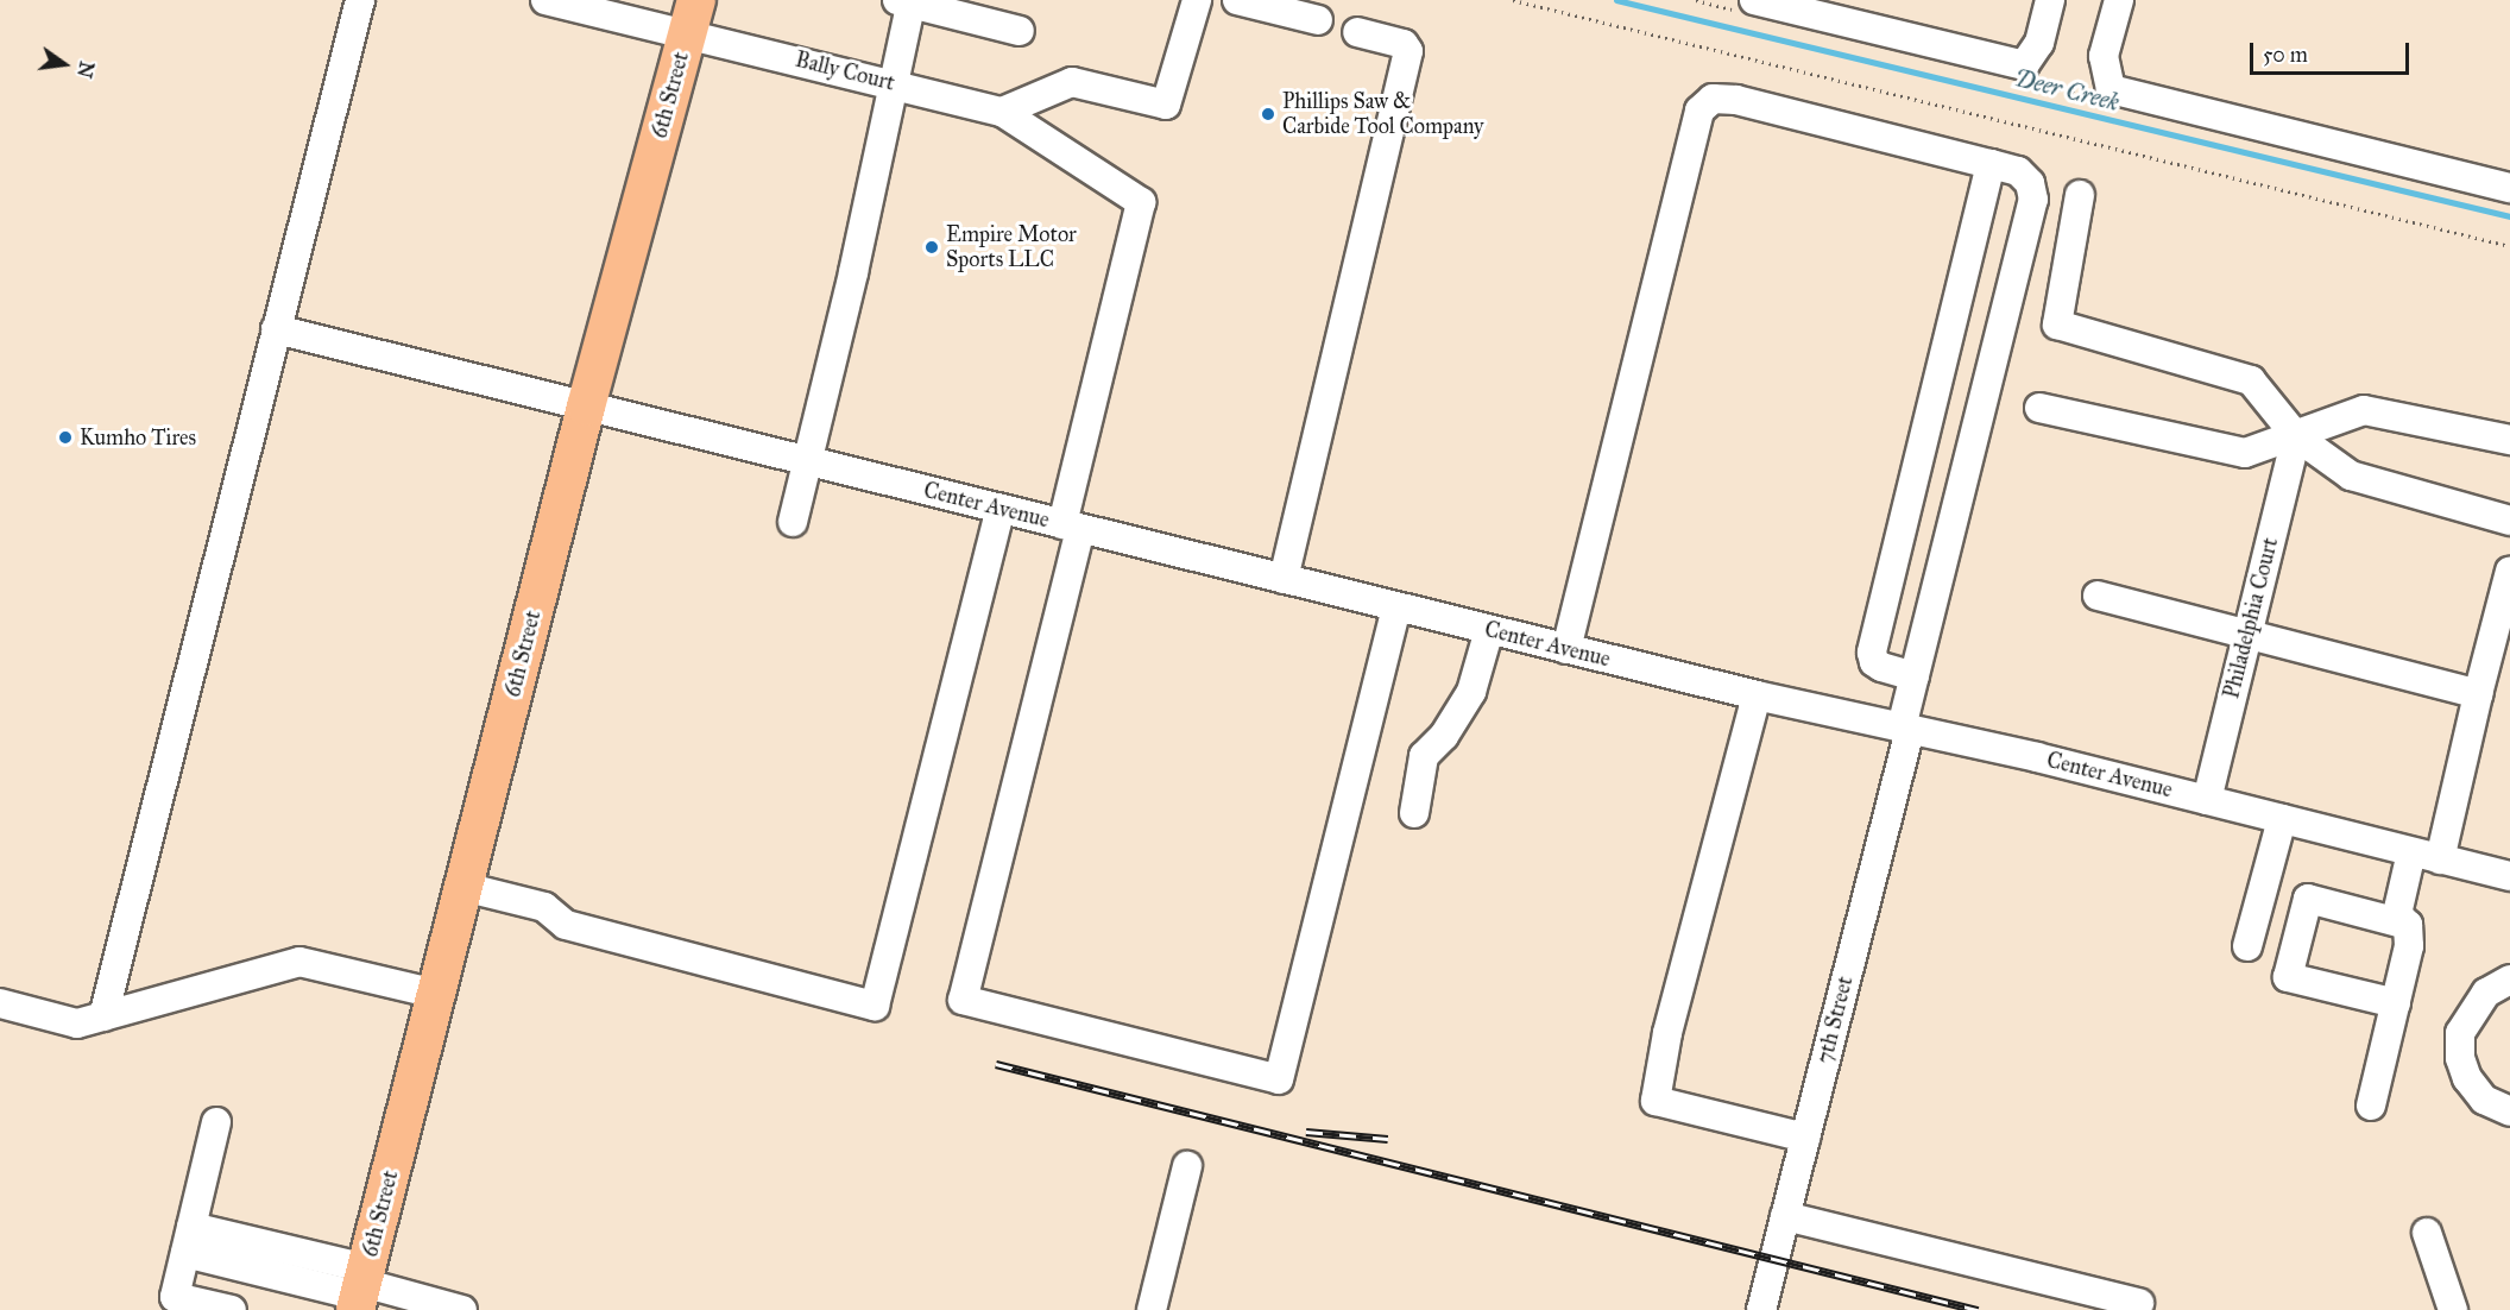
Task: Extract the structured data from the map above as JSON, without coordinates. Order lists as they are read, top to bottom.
{
  "streets": {
    "main road": ["6th Street"],
    "street": [
      "Bally Court",
      "Center Avenue",
      "Philadelphia Court",
      "7th Street"
    ]
  },
  "crossings": [
    ["Bally Court", "6th Street"],
    ["Bally Court", "Center Avenue"],
    ["6th Street", "Center Avenue"],
    ["Center Avenue", "Philadelphia Court"],
    ["Center Avenue", "7th Street"]
  ],
  "water": ["Deer Creek"],
  "places": ["Phillips Saw & Carbide Tool Company", "Empire Motor Sports LLC", "Kumho Tires"],
  "scale_bar": "50 m",
  "north": "right"
}
